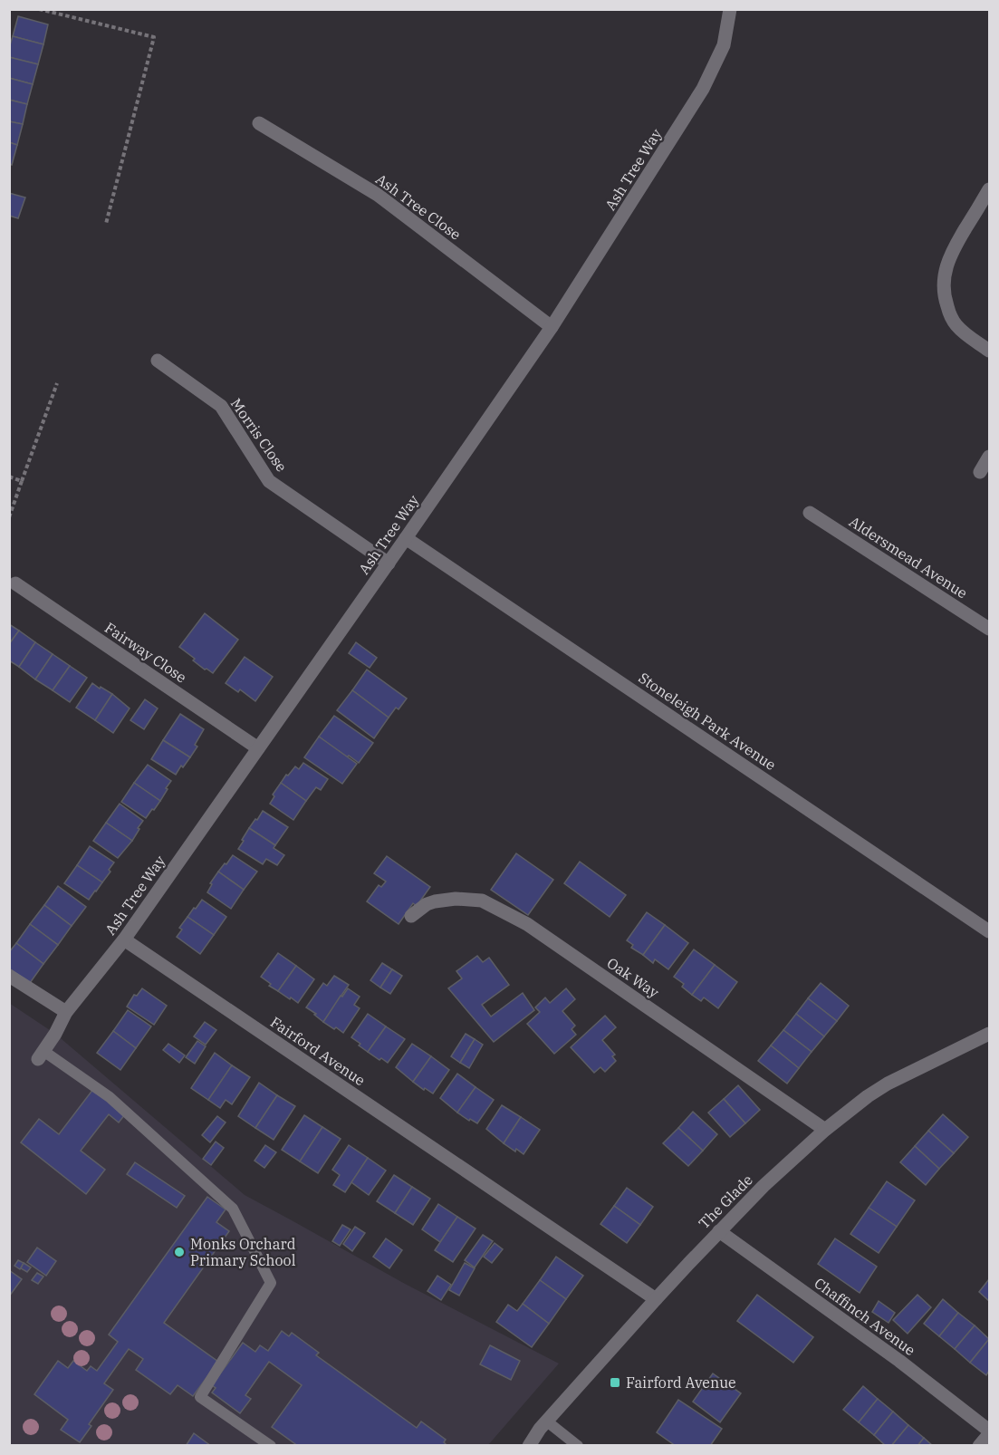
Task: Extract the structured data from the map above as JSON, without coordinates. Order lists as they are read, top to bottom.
{
  "streets": {
    "street": [
      "Ash Tree Way",
      "Ash Tree Close",
      "Morris Close",
      "Aldersmead Avenue",
      "Fairway Close",
      "Stoneleigh Park Avenue",
      "Oak Way",
      "Fairford Avenue",
      "The Glade",
      "Chaffinch Avenue"
    ]
  },
  "crossings": [
    ["Ash Tree Way", "Ash Tree Close"],
    ["Ash Tree Way", "Morris Close"],
    ["Ash Tree Way", "Fairway Close"],
    ["Ash Tree Way", "Stoneleigh Park Avenue"],
    ["Ash Tree Way", "Fairford Avenue"],
    ["Oak Way", "The Glade"],
    ["Fairford Avenue", "The Glade"],
    ["The Glade", "Chaffinch Avenue"]
  ],
  "places": {
    "other": ["Monks Orchard Primary School"],
    "transit": ["Fairford Avenue"]
  }
}
